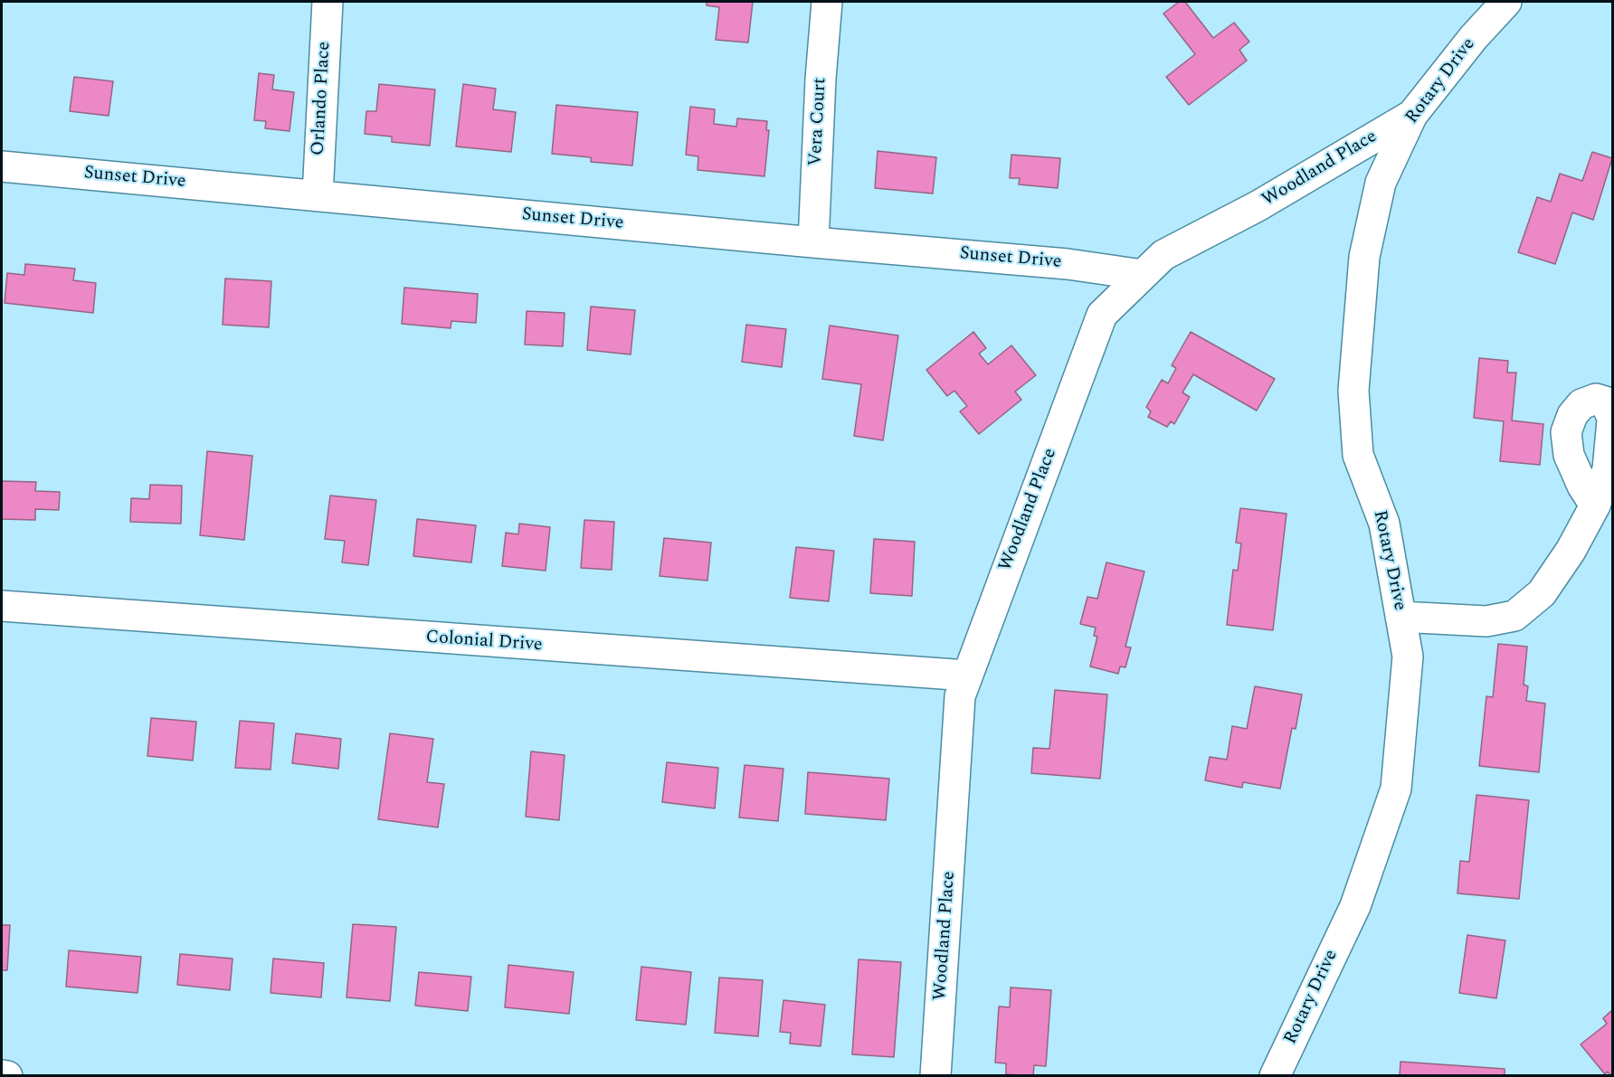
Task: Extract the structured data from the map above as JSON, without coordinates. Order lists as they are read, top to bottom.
{
  "streets": {
    "street": [
      "Rotary Drive",
      "Orlando Place",
      "Vera Court",
      "Woodland Place",
      "Sunset Drive",
      "Colonial Drive"
    ]
  },
  "crossings": [
    ["Rotary Drive", "Woodland Place"],
    ["Orlando Place", "Sunset Drive"],
    ["Vera Court", "Sunset Drive"],
    ["Woodland Place", "Sunset Drive"],
    ["Woodland Place", "Colonial Drive"]
  ]
}
